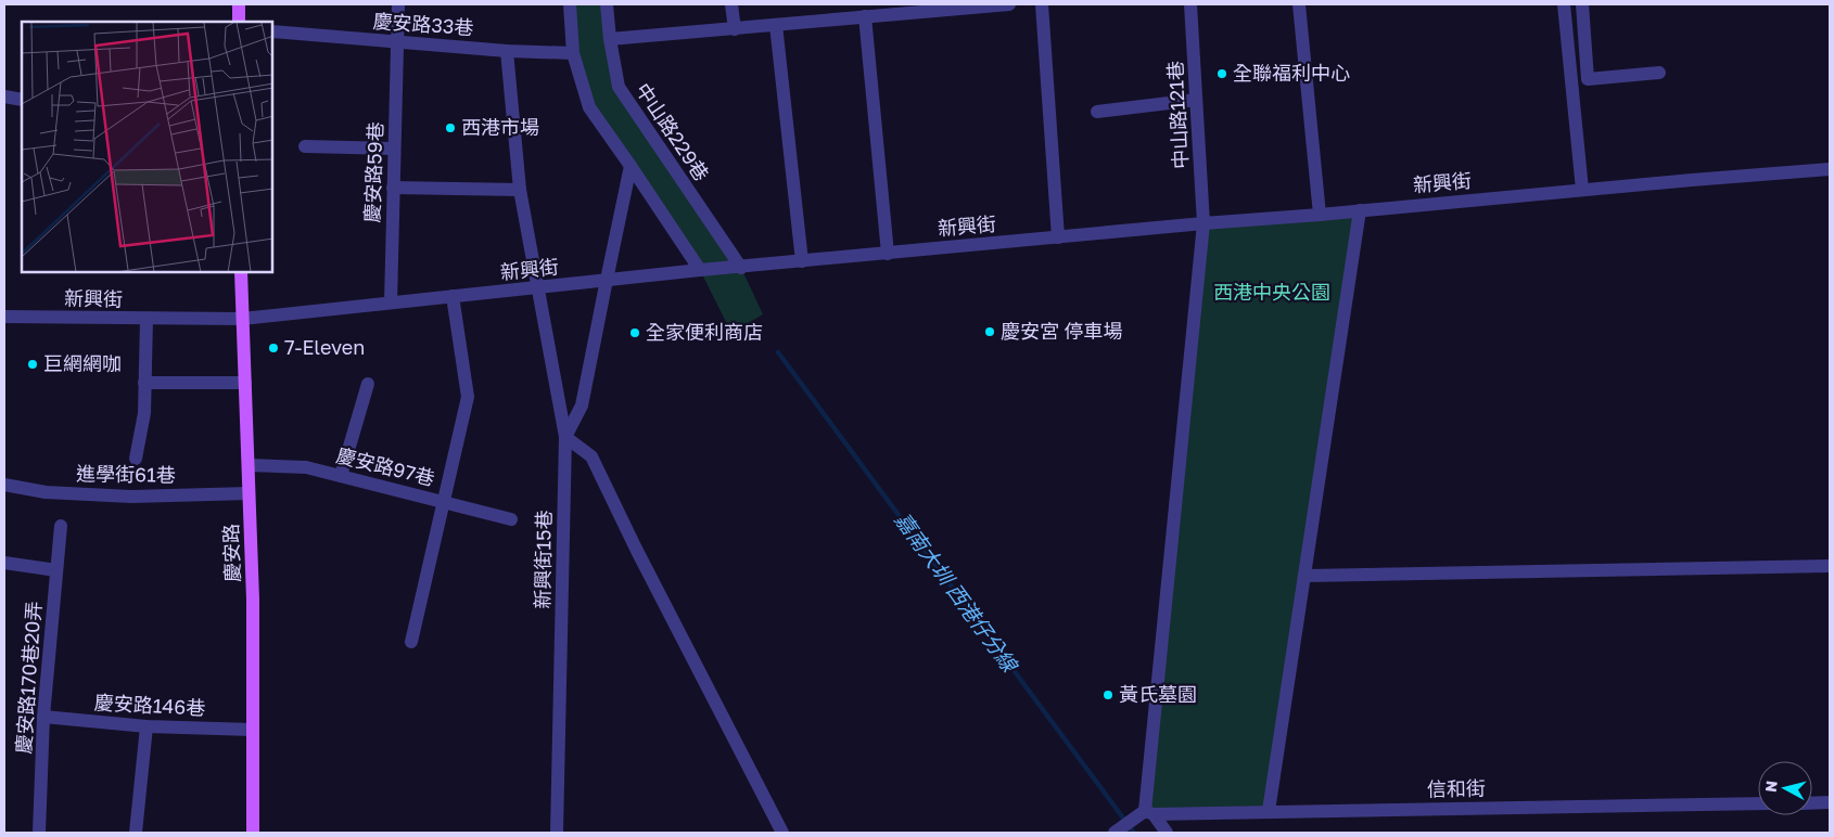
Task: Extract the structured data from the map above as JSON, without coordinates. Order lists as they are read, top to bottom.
{
  "streets": {
    "main road": ["慶安路"],
    "street": [
      "慶安路33巷",
      "中山路121巷",
      "中山路229巷",
      "慶安路59巷",
      "新興街",
      "慶安路97巷",
      "進學街61巷",
      "新興街15巷",
      "慶安路170巷20弄",
      "慶安路146巷",
      "信和街"
    ]
  },
  "crossings": [
    ["慶安路33巷", "慶安路59巷"],
    ["慶安路33巷", "新興街15巷"],
    ["中山路121巷", "新興街"],
    ["中山路121巷", "信和街"],
    ["中山路229巷", "新興街"],
    ["慶安路59巷", "新興街"],
    ["新興街", "慶安路"],
    ["新興街", "新興街15巷"],
    ["慶安路97巷", "慶安路"],
    ["進學街61巷", "慶安路"],
    ["慶安路", "慶安路146巷"],
    ["慶安路170巷20弄", "慶安路146巷"]
  ],
  "water": ["嘉南大圳 西港仔分線"],
  "parks": ["西港中央公園"],
  "places": [
    "全聯福利中心",
    "西港市場",
    "慶安宮 停車場",
    "全家便利商店",
    "7-Eleven",
    "巨網網咖",
    "黃氏墓園"
  ],
  "north": "left"
}
